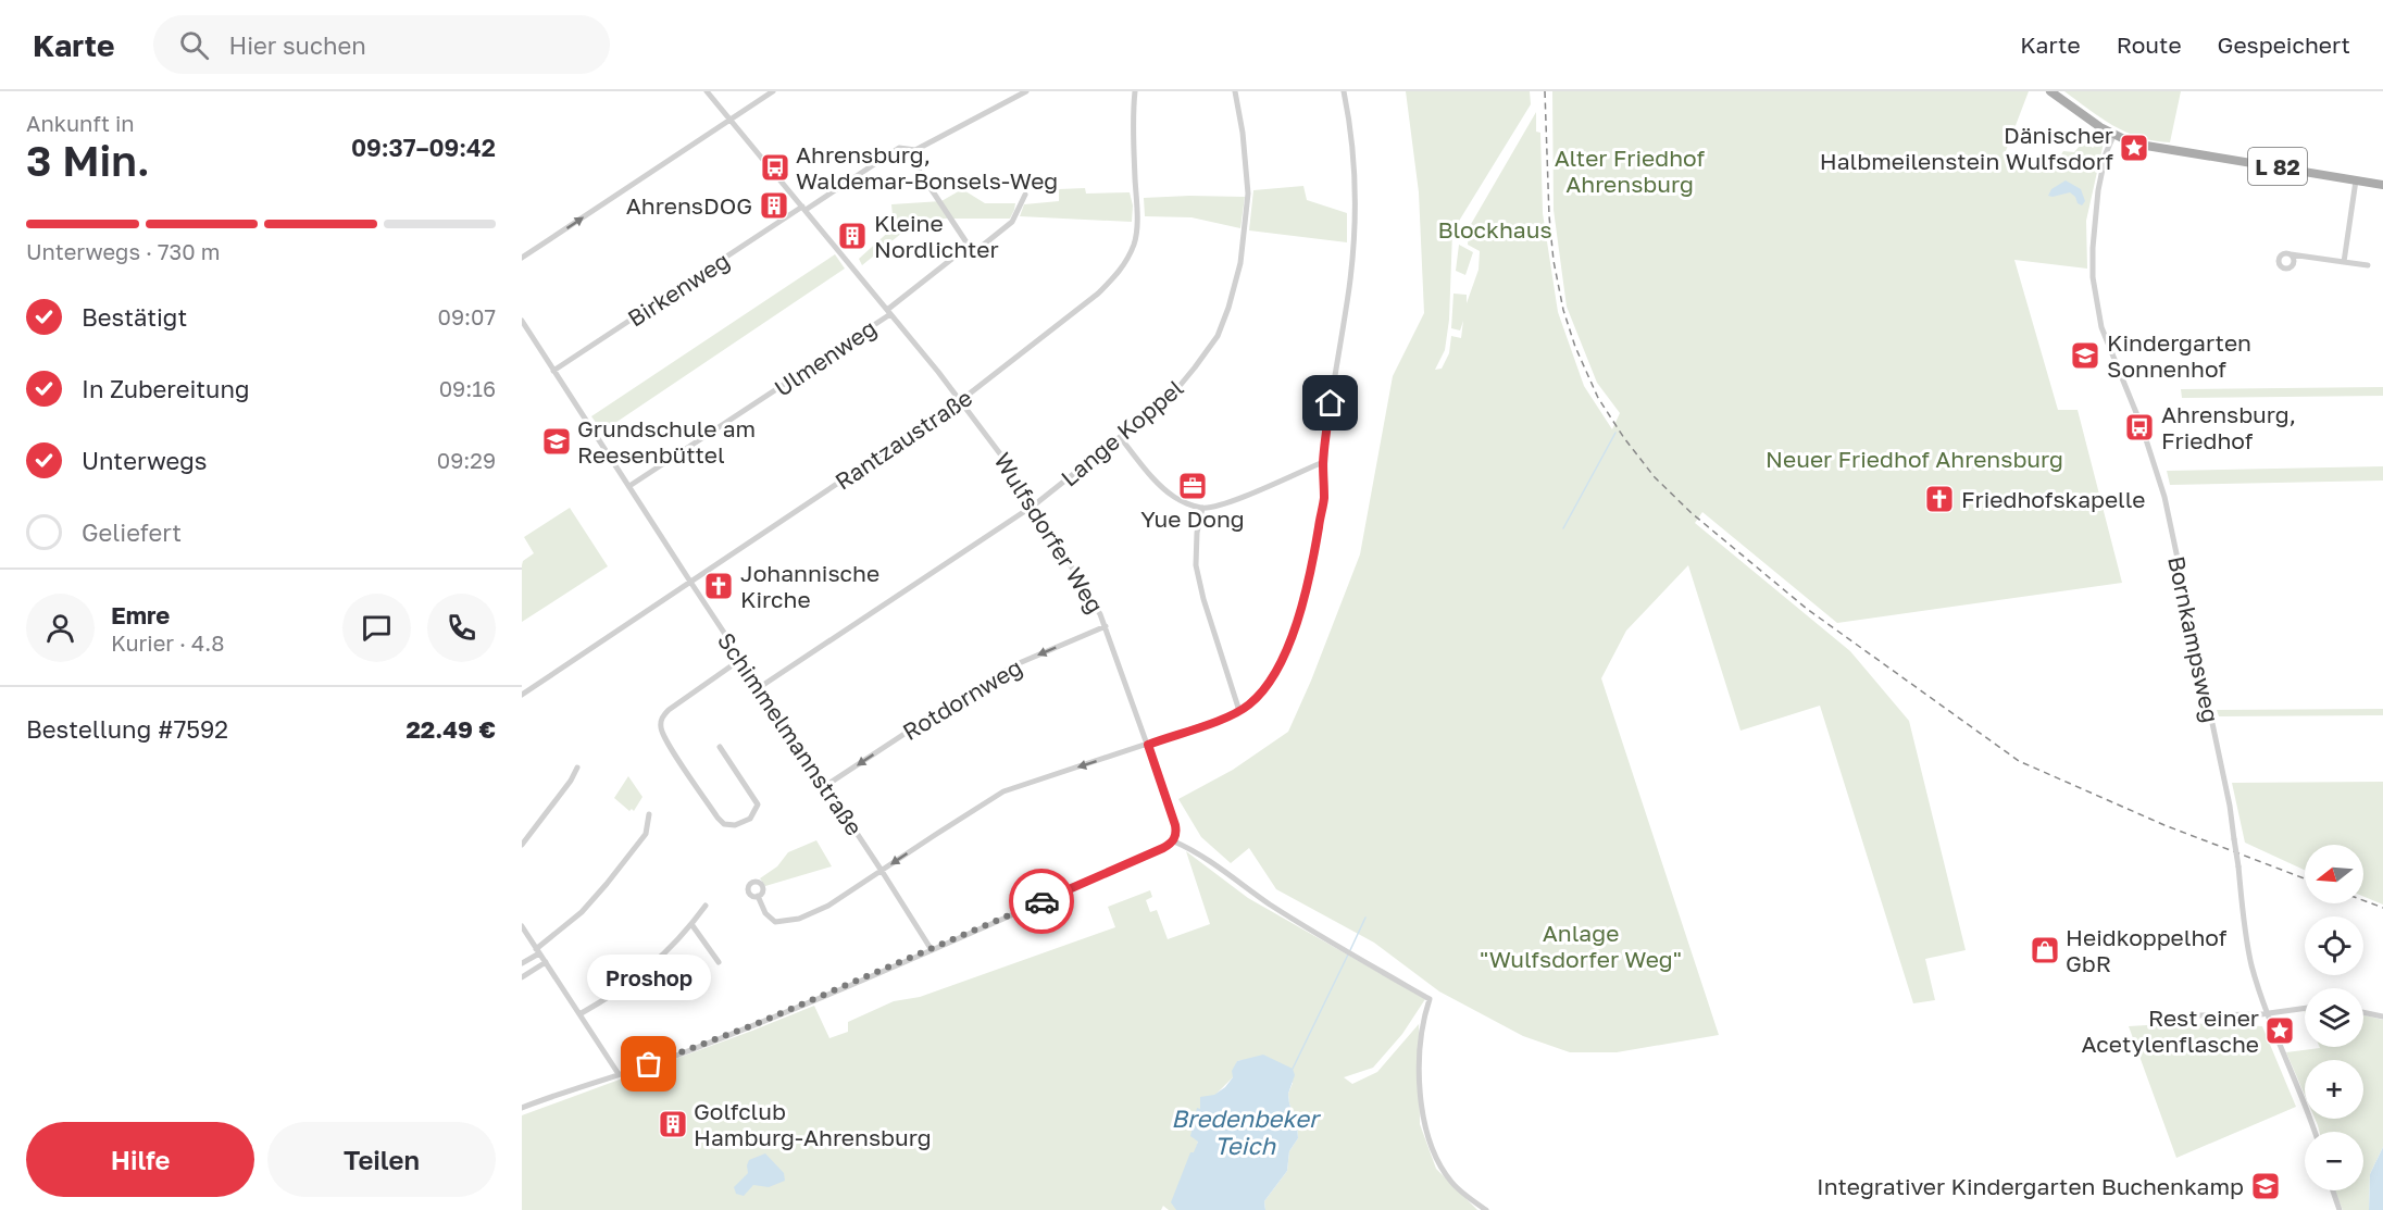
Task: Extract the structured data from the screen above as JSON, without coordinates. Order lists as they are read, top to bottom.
{
  "streets": {
    "main road": ["L 82"],
    "street": [
      "Birkenweg",
      "Ulmenweg",
      "Lange Koppel",
      "Rantzaustraße",
      "Wulfsdorfer Weg",
      "Bornkampsweg",
      "Rotdornweg",
      "Schimmelmannstraße"
    ]
  },
  "crossings": [
    ["L 82", "Bornkampsweg"],
    ["Birkenweg", "Wulfsdorfer Weg"],
    ["Birkenweg", "Schimmelmannstraße"],
    ["Ulmenweg", "Wulfsdorfer Weg"],
    ["Ulmenweg", "Schimmelmannstraße"],
    ["Lange Koppel", "Wulfsdorfer Weg"],
    ["Lange Koppel", "Schimmelmannstraße"],
    ["Rantzaustraße", "Wulfsdorfer Weg"],
    ["Rantzaustraße", "Schimmelmannstraße"],
    ["Wulfsdorfer Weg", "Rotdornweg"],
    ["Rotdornweg", "Schimmelmannstraße"]
  ],
  "one_way": ["Rotdornweg"],
  "water": ["Bredenbeker Teich"],
  "parks": [
    "Alter Friedhof Ahrensburg",
    "Blockhaus",
    "Neuer Friedhof Ahrensburg",
    "Anlage \"Wulfsdorfer Weg\""
  ],
  "places": {
    "place": ["Dänischer Halbmeilenstein Wulfsdorf", "Rest einer Acetylenflasche"],
    "bus stop": ["Ahrensburg, Waldemar-Bonsels-Weg", "Ahrensburg, Friedhof"],
    "building": ["AhrensDOG", "Kleine Nordlichter", "Golfclub Hamburg-Ahrensburg"],
    "school or university": ["Kindergarten Sonnenhof", "Grundschule am Reesenbüttel", "Integrativer Kindergarten Buchenkamp"],
    "office": ["Yue Dong"],
    "church": ["Friedhofskapelle", "Johannische Kirche"],
    "shop": ["Heidkoppelhof GbR"],
    "other": ["Proshop"]
  },
  "north": "left",
  "page": {
    "header": "Karte",
    "search": "Hier suchen",
    "nav": ["Karte", "Route", "Gespeichert"],
    "heading": ["3 Min.", "Ankunft in", "09:37–09:42"],
    "panel": [
      "Emre",
      "Kurier · 4.8",
      "Bestellung #7592",
      "22.49 €"
    ],
    "bar": "Unterwegs · 730 m",
    "list": [
      ["Bestätigt", "09:07"],
      ["In Zubereitung", "09:16"],
      ["Unterwegs", "09:29"],
      "Geliefert"
    ],
    "map_buttons": ["+", "−"],
    "bubble": "Proshop",
    "buttons": ["Hilfe", "Teilen"]
  }
}
